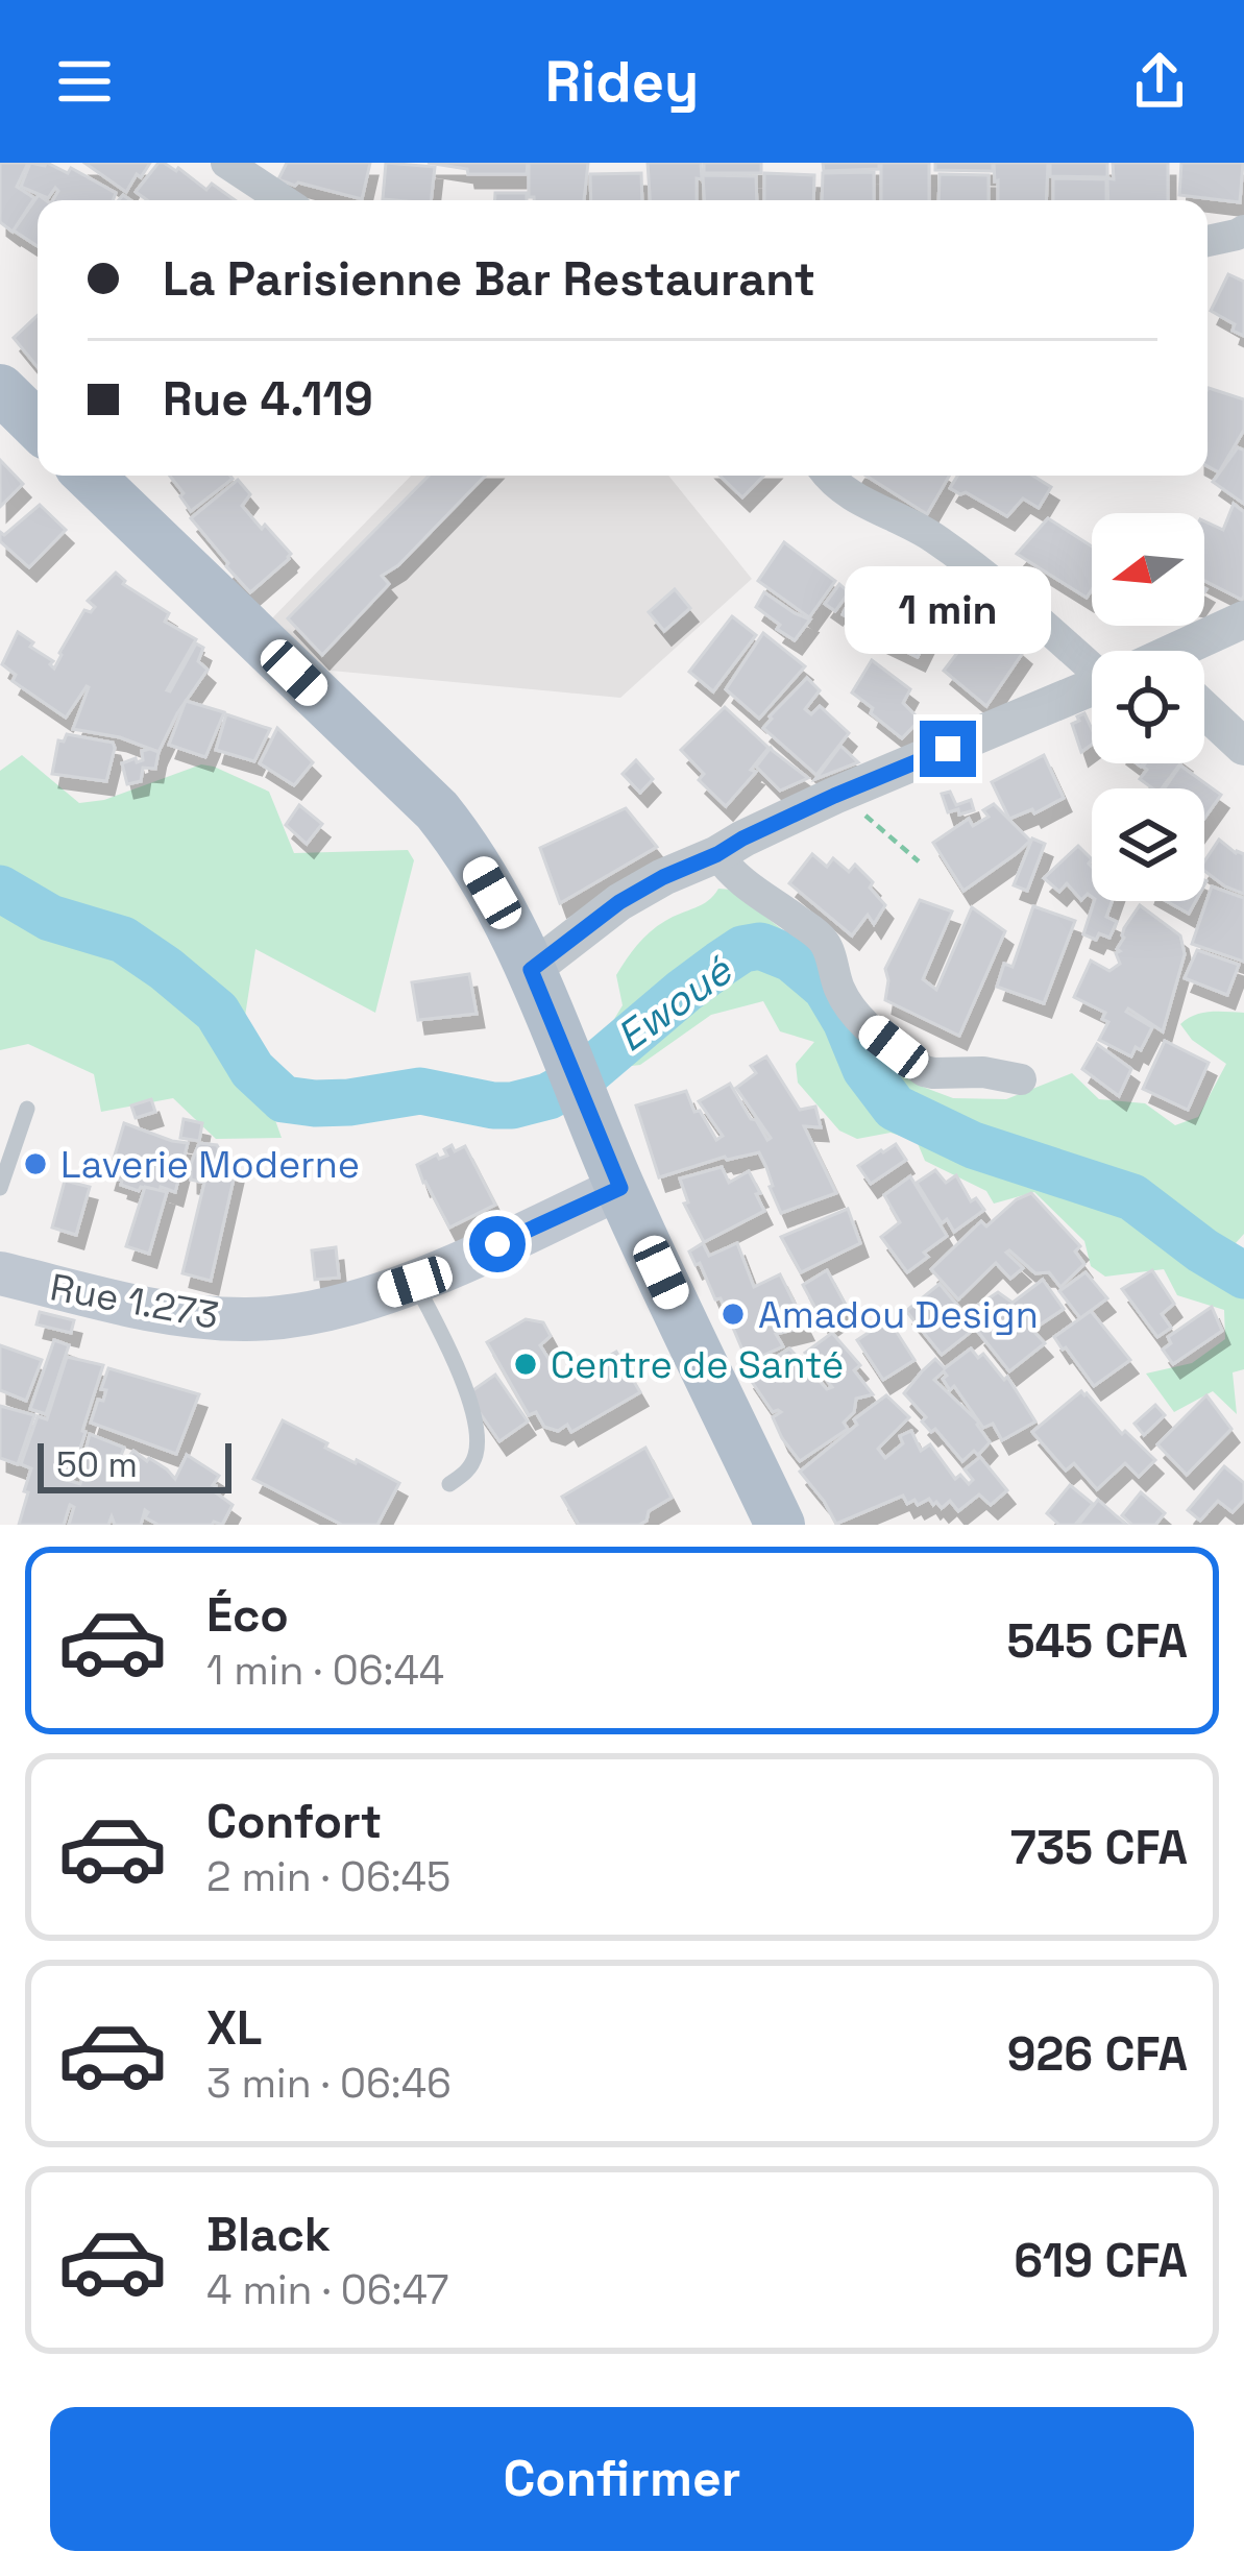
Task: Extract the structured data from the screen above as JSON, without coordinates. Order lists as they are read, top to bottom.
{
  "streets": {
    "main road": ["Rue 1.273"]
  },
  "water": ["Ewoué"],
  "places": ["Laverie Moderne", "Amadou Design", "Centre de Santé"],
  "scale_bar": "50 m",
  "north": "left",
  "page": {
    "header": "Ridey",
    "banner": ["La Parisienne Bar Restaurant", "Rue 4.119"],
    "bubble": "1 min",
    "scale": "50 m",
    "list": [
      {
        "name": "Éco",
        "note": "1 min · 06:44",
        "value": "545 CFA"
      },
      {
        "name": "Confort",
        "note": "2 min · 06:45",
        "value": "735 CFA"
      },
      {
        "name": "XL",
        "note": "3 min · 06:46",
        "value": "926 CFA"
      },
      {
        "name": "Black",
        "note": "4 min · 06:47",
        "value": "619 CFA"
      }
    ],
    "buttons": "Confirmer"
  }
}
